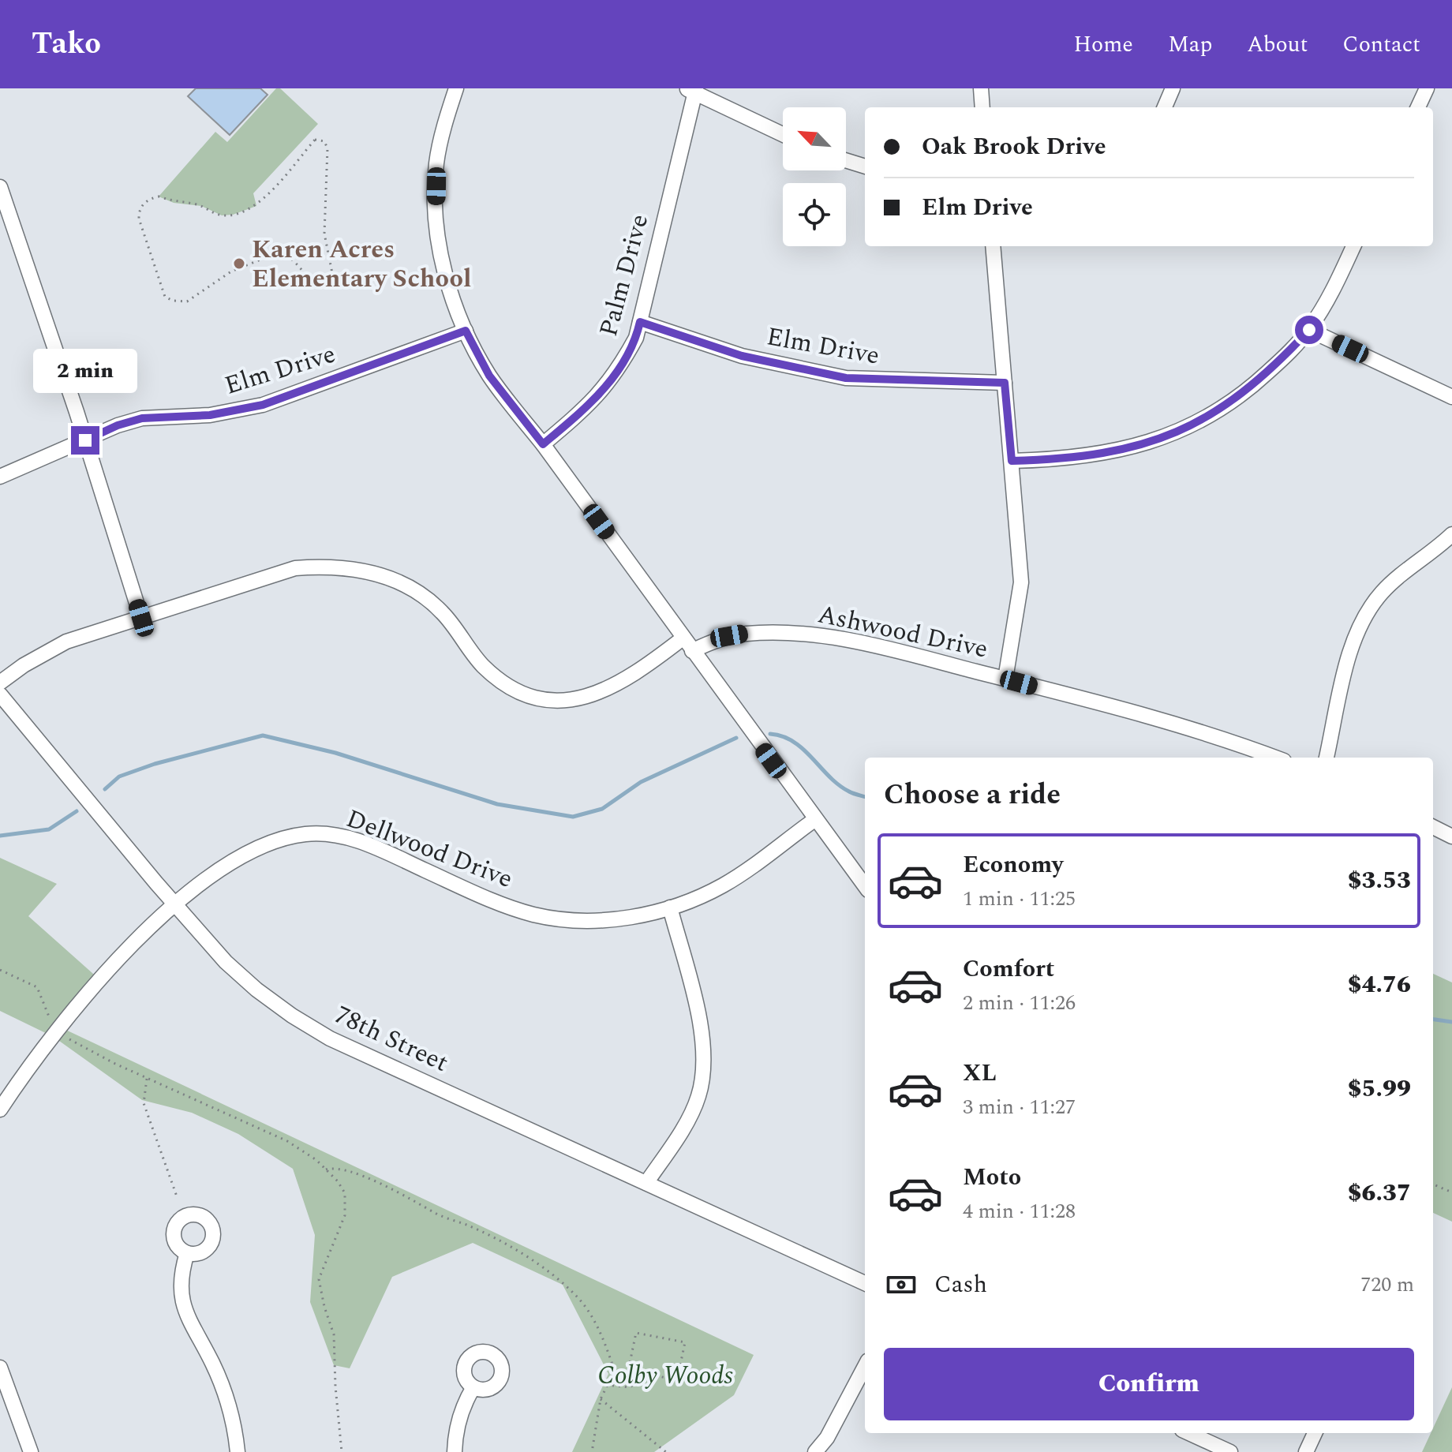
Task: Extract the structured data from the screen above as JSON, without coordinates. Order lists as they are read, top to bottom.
{
  "streets": {
    "street": [
      "Palm Drive",
      "Elm Drive",
      "Ashwood Drive",
      "Dellwood Drive",
      "78th Street"
    ]
  },
  "crossings": [
    ["Palm Drive", "Elm Drive"],
    ["Dellwood Drive", "78th Street"]
  ],
  "parks": ["Colby Woods"],
  "places": ["Karen Acres Elementary School"],
  "north": "top left",
  "page": {
    "header": "Tako",
    "nav": [
      "Home",
      "Map",
      "About",
      "Contact"
    ],
    "banner": ["Oak Brook Drive", "Elm Drive"],
    "bubble": "2 min",
    "heading": "Choose a ride",
    "list": [
      {
        "name": "Economy",
        "note": "1 min · 11:25",
        "value": "$3.53"
      },
      {
        "name": "Comfort",
        "note": "2 min · 11:26",
        "value": "$4.76"
      },
      {
        "name": "XL",
        "note": "3 min · 11:27",
        "value": "$5.99"
      },
      {
        "name": "Moto",
        "note": "4 min · 11:28",
        "value": "$6.37"
      }
    ],
    "pay": ["Cash", "720 m"],
    "buttons": "Confirm"
  }
}
